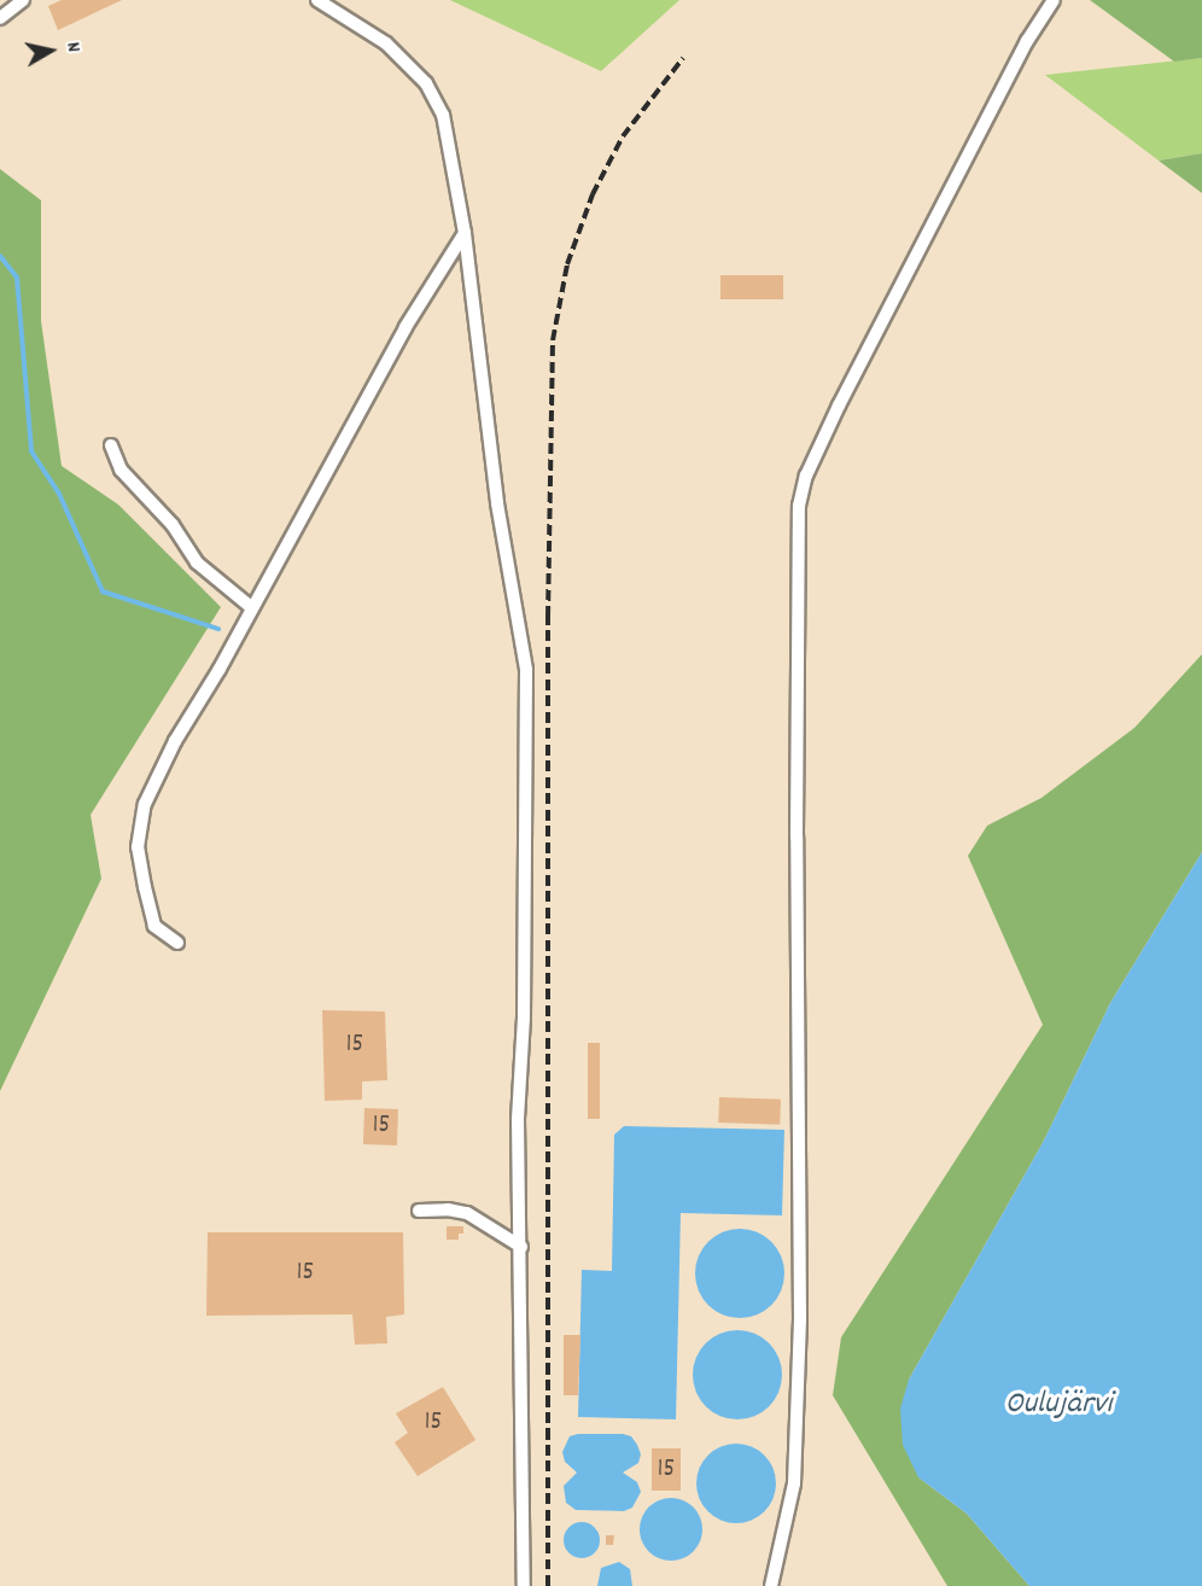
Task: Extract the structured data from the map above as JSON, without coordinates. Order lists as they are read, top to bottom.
{
  "water": ["Oulujärvi"],
  "house_numbers": [
    "15",
    "15",
    "15",
    "15",
    "15"
  ],
  "north": "right"
}
